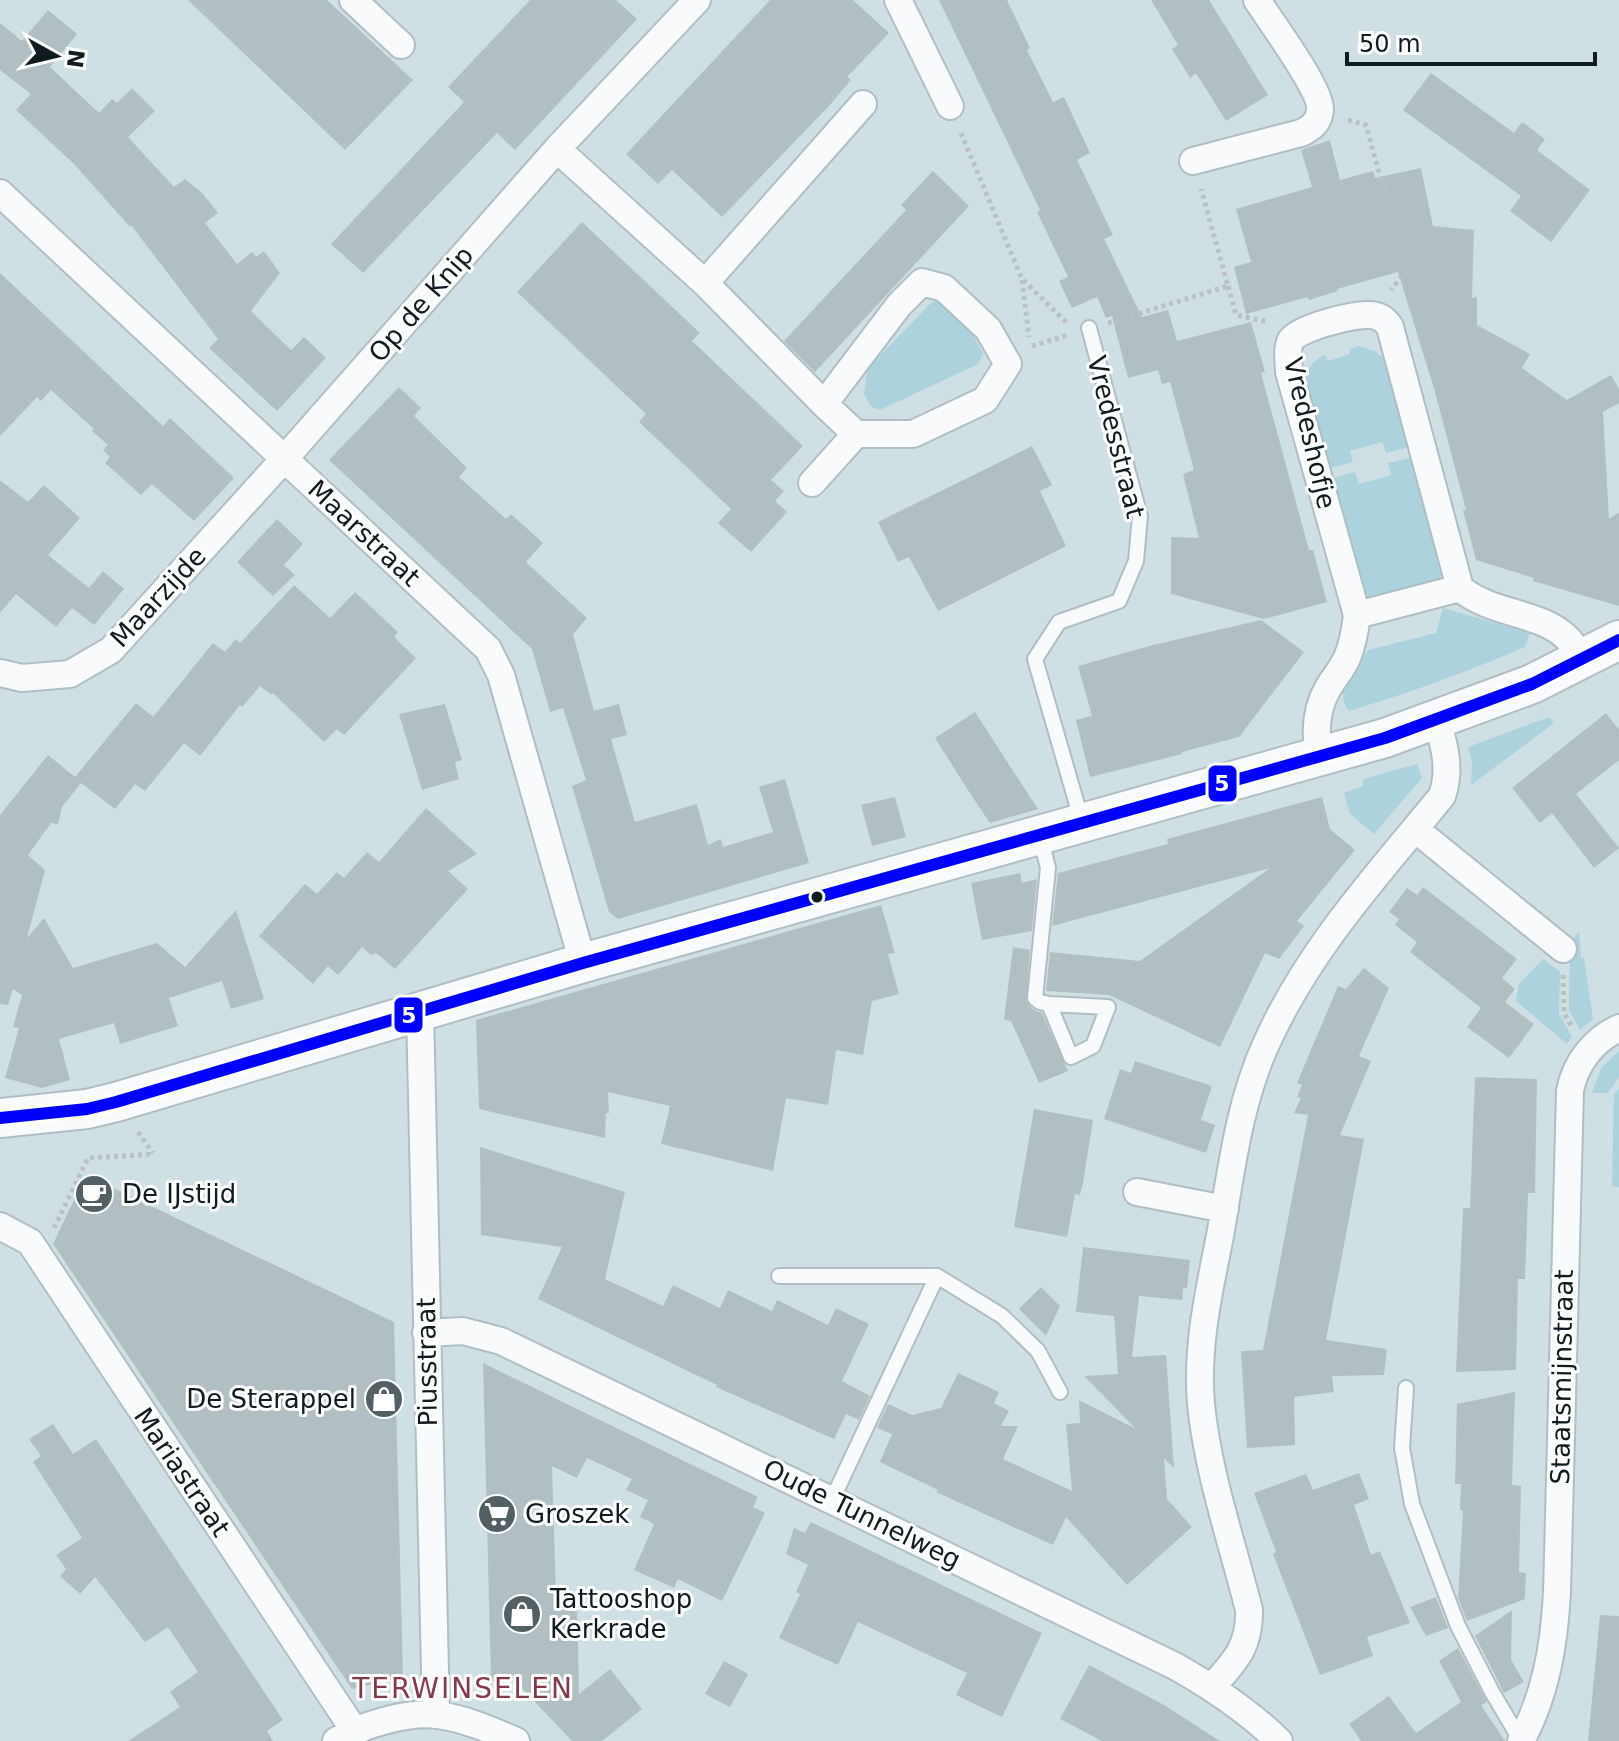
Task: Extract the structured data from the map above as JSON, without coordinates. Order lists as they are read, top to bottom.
{
  "streets": {
    "street": [
      "Op de Knip",
      "Vredeshofje",
      "Maarstraat",
      "Maarzijde",
      "Piusstraat",
      "Staatsmijnstraat",
      "Mariastraat",
      "Oude Tunnelweg"
    ],
    "lane": ["Vredesstraat"]
  },
  "crossings": [
    ["Op de Knip", "Maarstraat"],
    ["Op de Knip", "Maarzijde"],
    ["Maarstraat", "Maarzijde"],
    ["Piusstraat", "Oude Tunnelweg"]
  ],
  "districts": ["TERWINSELEN"],
  "places": {
    "cafe": ["De IJstijd"],
    "shop": ["De Sterappel", "Tattooshop Kerkrade"],
    "supermarket": ["Groszek"]
  },
  "lines": ["transit line 5"],
  "scale_bar": "50 m",
  "north": "right"
}
